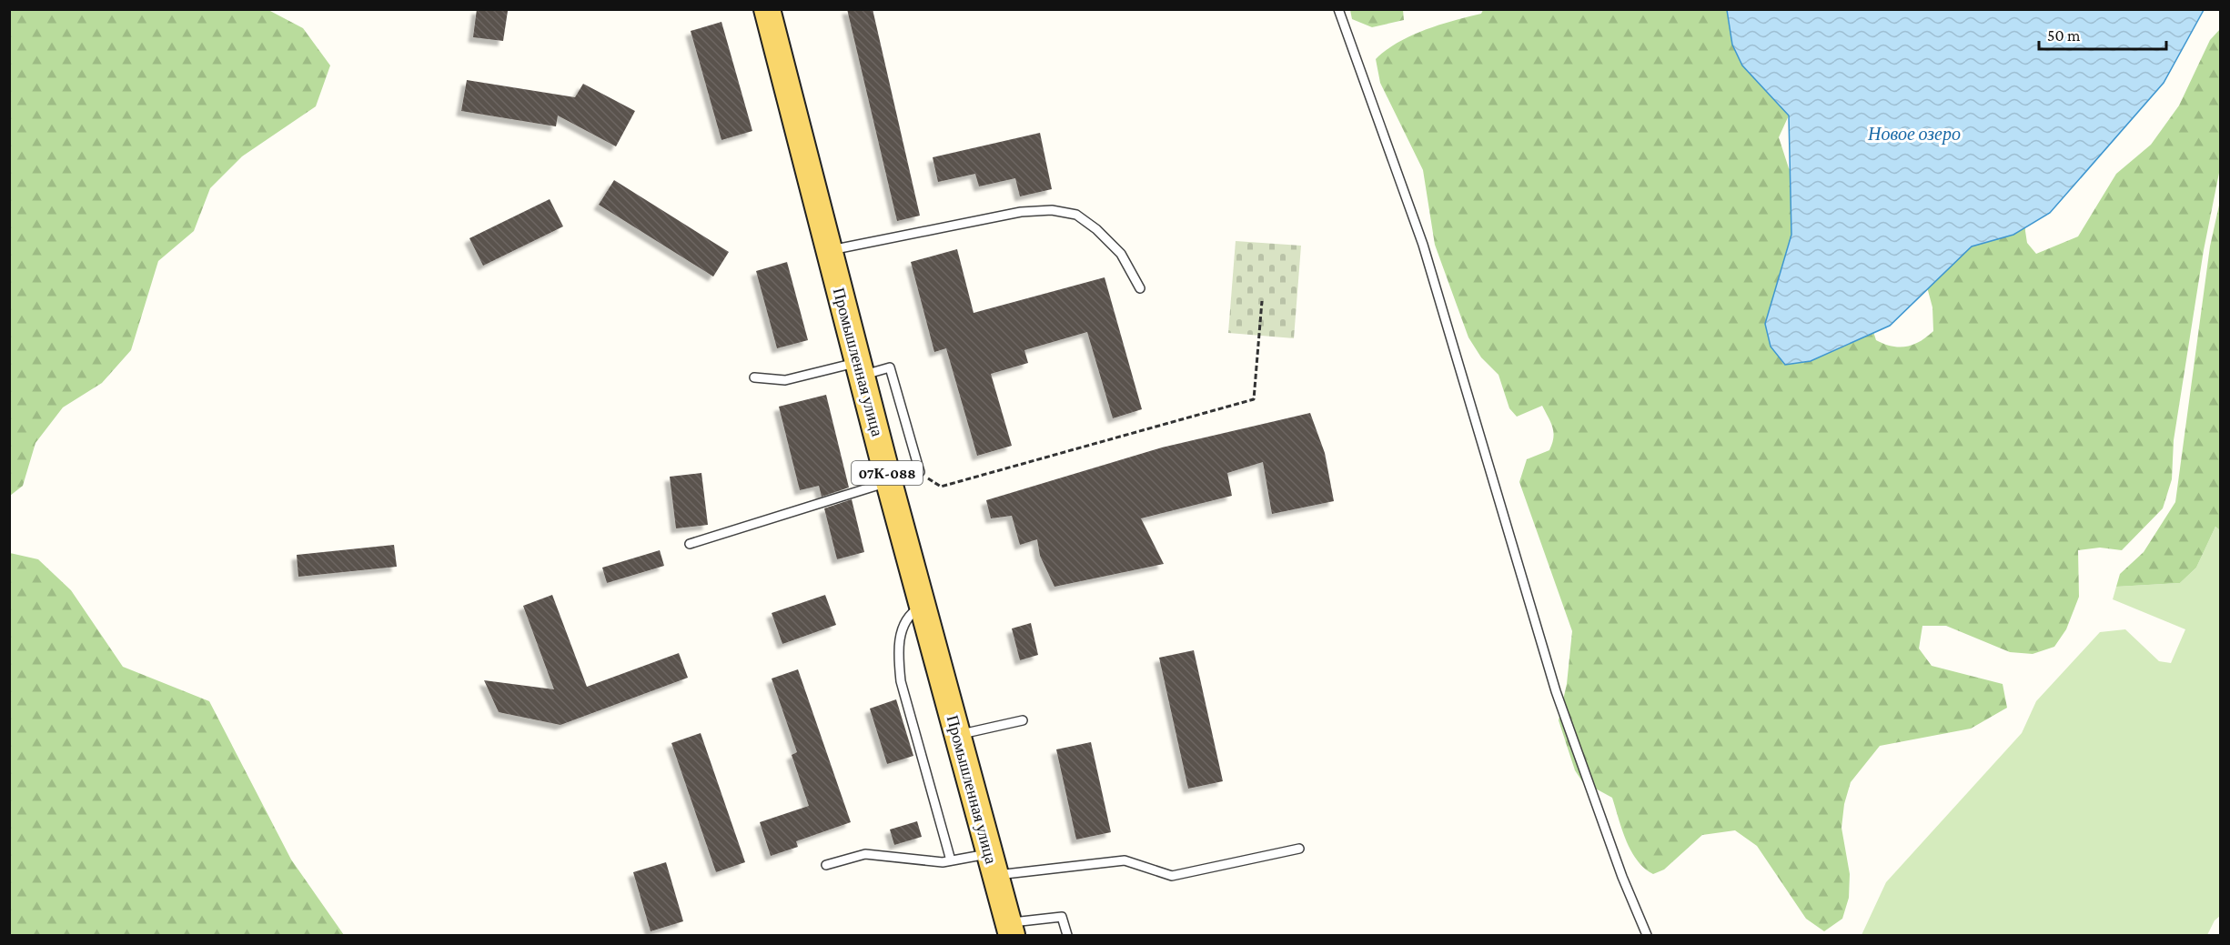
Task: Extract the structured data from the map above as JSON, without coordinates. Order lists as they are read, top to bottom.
{
  "streets": {
    "main road": ["Промышленная улица", "07К-088"]
  },
  "water": ["Новое озеро"],
  "scale_bar": "50 m"
}
